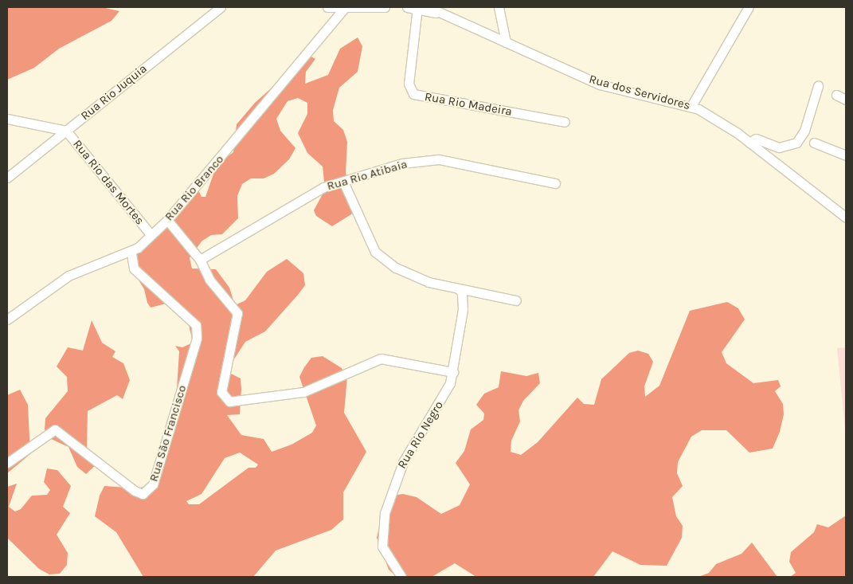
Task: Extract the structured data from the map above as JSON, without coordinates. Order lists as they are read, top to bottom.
{
  "streets": {
    "street": [
      "Rua Rio Juquia",
      "Rua dos Servidores",
      "Rua Rio Madeira",
      "Rua Rio Atibaia",
      "Rua Rio das Mortes",
      "Rua Rio Branco",
      "Rua São Francisco",
      "Rua Rio Negro"
    ]
  },
  "crossings": [
    ["Rua Rio Juquia", "Rua Rio das Mortes"],
    ["Rua dos Servidores", "Rua Rio Madeira"],
    ["Rua Rio das Mortes", "Rua Rio Branco"],
    ["Rua Rio Branco", "Rua São Francisco"]
  ]
}
